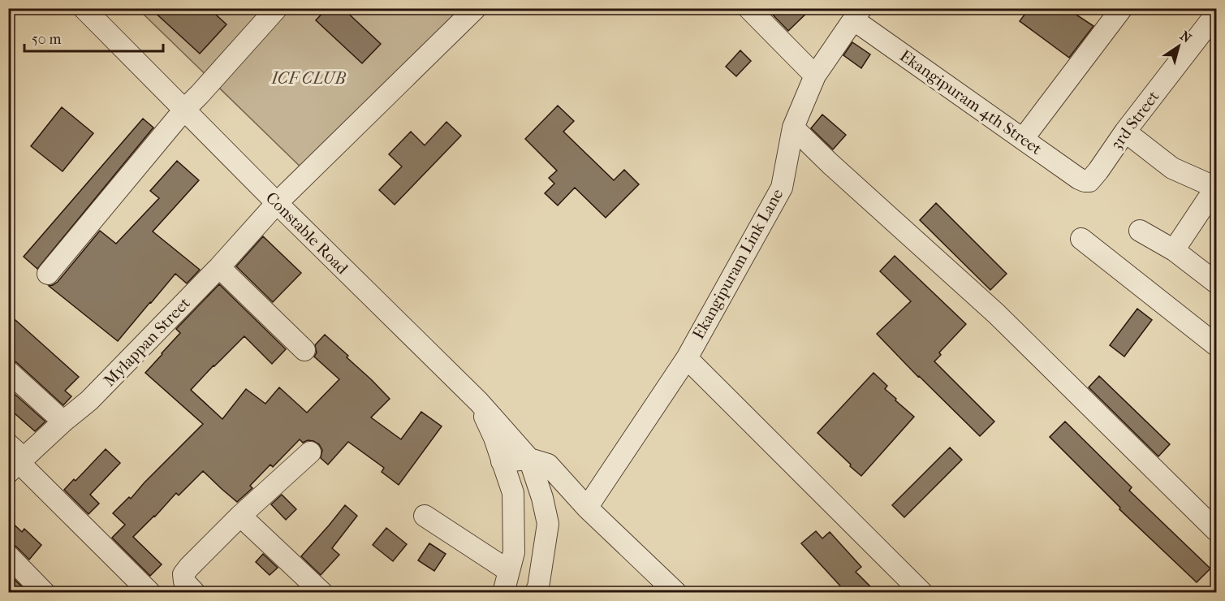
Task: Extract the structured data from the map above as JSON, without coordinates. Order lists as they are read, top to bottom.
{
  "streets": {
    "street": [
      "Ekangipuram 4th Street",
      "3rd Street",
      "Constable Road",
      "Ekangipuram Link Lane",
      "Mylappan Street"
    ]
  },
  "crossings": [
    ["Ekangipuram 4th Street", "3rd Street"],
    ["Ekangipuram 4th Street", "Ekangipuram Link Lane"],
    ["Constable Road", "Ekangipuram Link Lane"],
    ["Constable Road", "Mylappan Street"]
  ],
  "parks": ["ICF CLUB"],
  "scale_bar": "50 m",
  "north": "top right"
}
